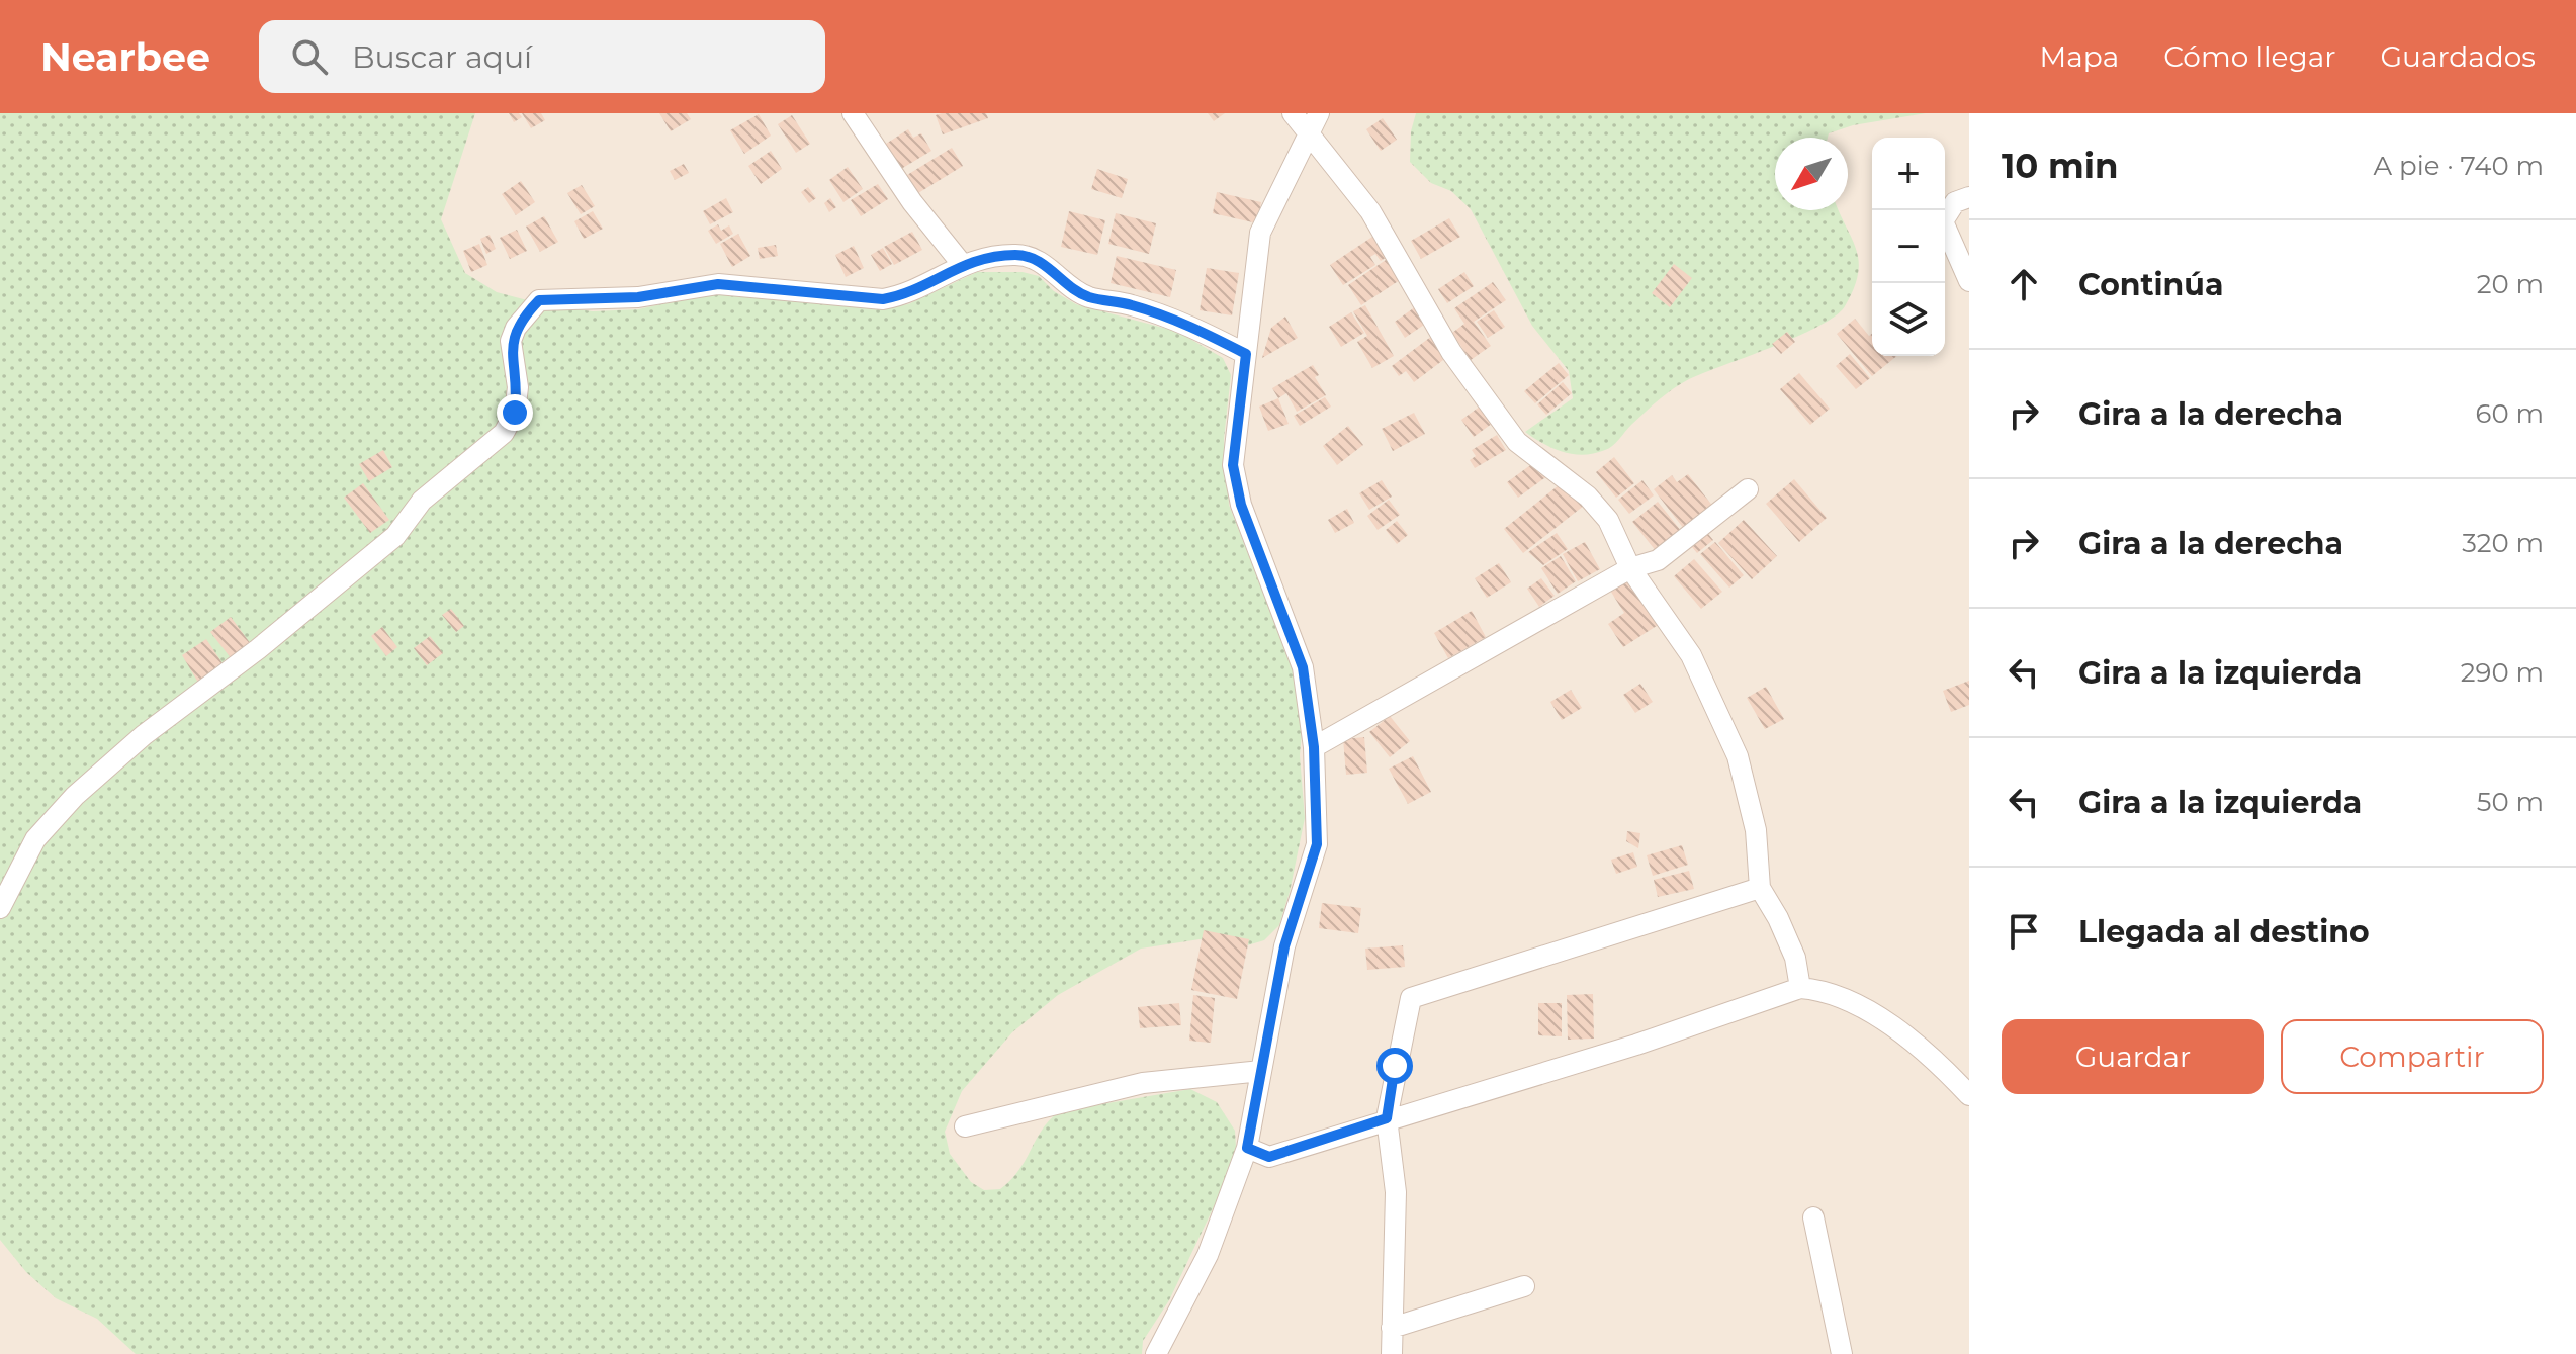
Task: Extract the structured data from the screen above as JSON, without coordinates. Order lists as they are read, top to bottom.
{
  "north": "bottom left",
  "page": {
    "header": "Nearbee",
    "search": "Buscar aquí",
    "nav": ["Mapa", "Cómo llegar", "Guardados"],
    "heading": ["10 min", "A pie · 740 m"],
    "map_buttons": ["+", "−"],
    "list": [
      ["Continúa", "20 m"],
      ["Gira a la derecha", "60 m"],
      ["Gira a la derecha", "320 m"],
      ["Gira a la izquierda", "290 m"],
      ["Gira a la izquierda", "50 m"],
      "Llegada al destino"
    ],
    "buttons": ["Guardar", "Compartir"]
  }
}
